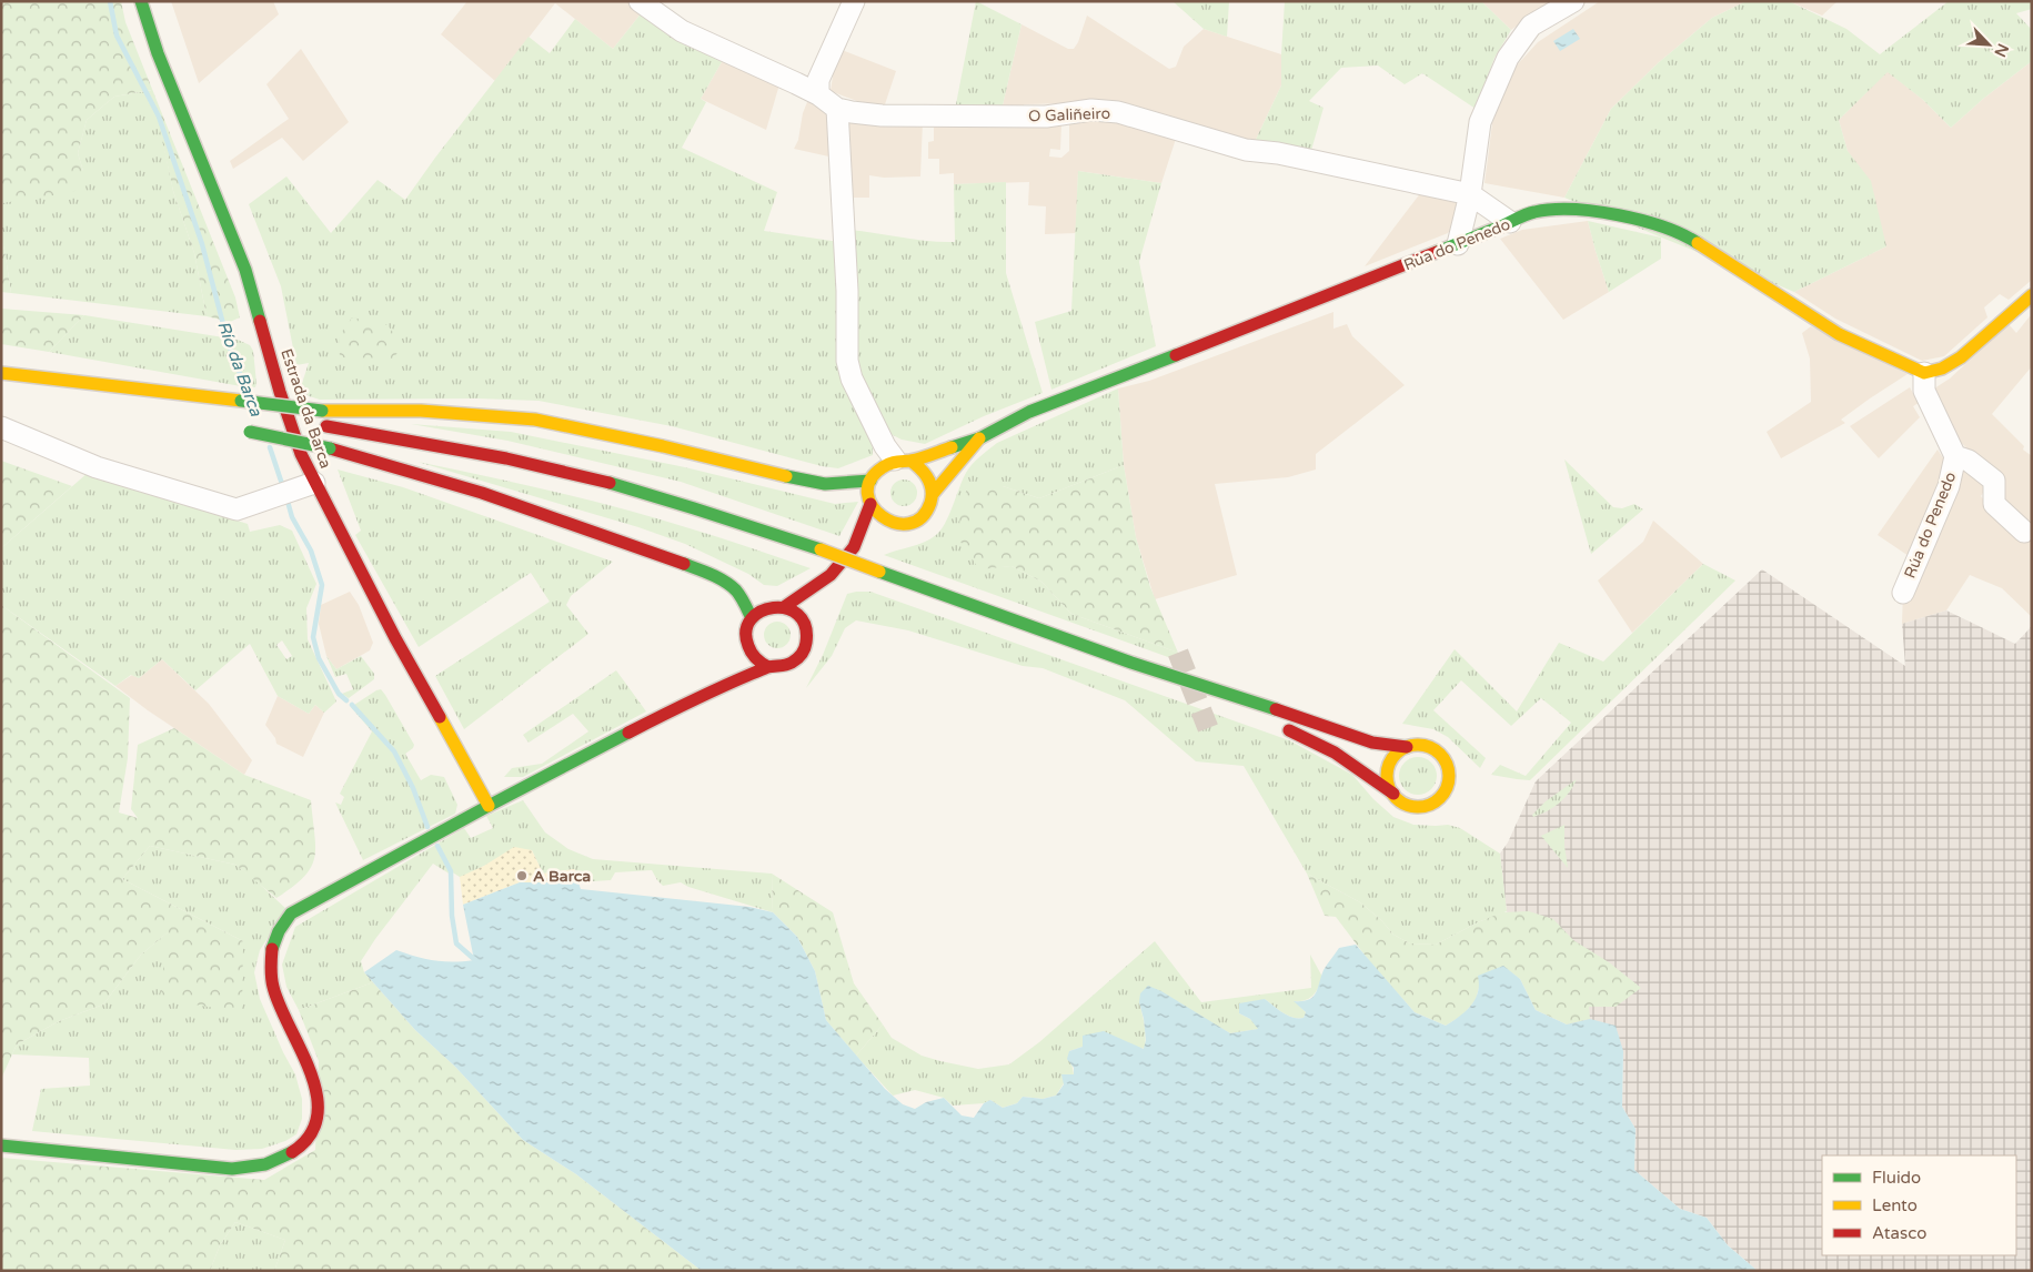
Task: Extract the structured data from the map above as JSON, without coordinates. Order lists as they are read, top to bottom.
{
  "streets": {
    "main road": ["Rúa do Penedo", "Estrada da Barca"],
    "street": ["O Galiñeiro"]
  },
  "crossings": [
    ["O Galiñeiro", "Rúa do Penedo"]
  ],
  "water": ["Río da Barca"],
  "places": ["A Barca"],
  "legend": ["Fluido", "Lento", "Atasco"],
  "north": "bottom right"
}
